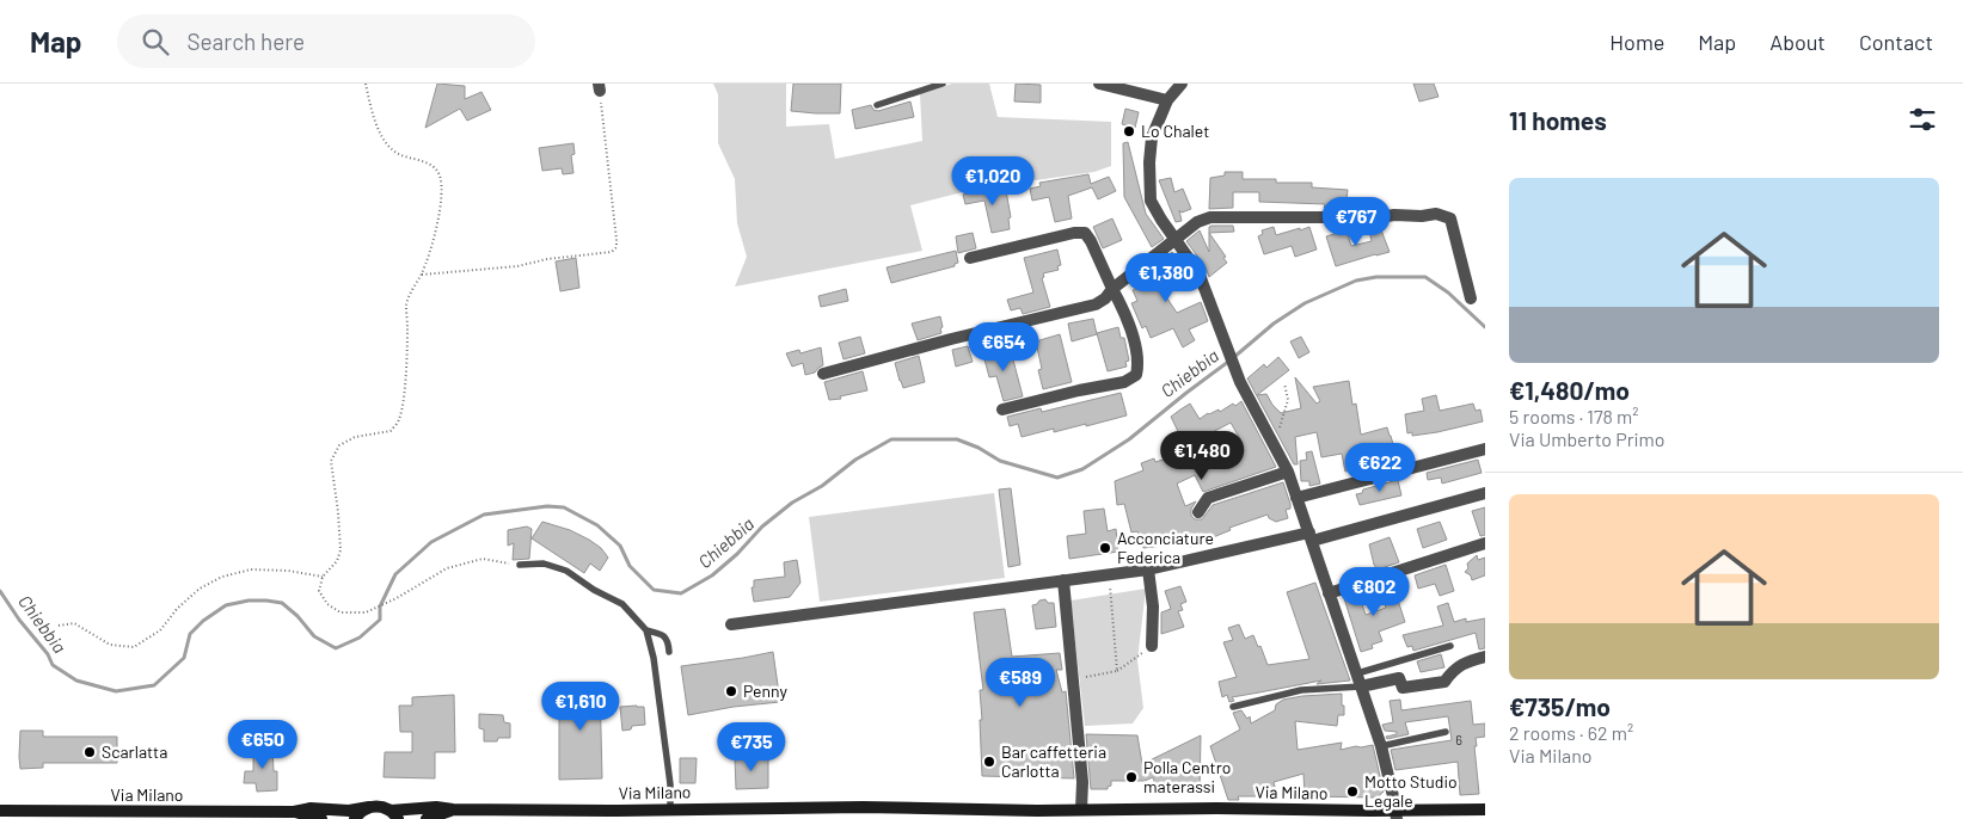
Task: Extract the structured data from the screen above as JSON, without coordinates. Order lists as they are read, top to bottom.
{
  "streets": {
    "main road": ["Via Milano"]
  },
  "water": ["Chiebbia"],
  "places": [
    "Lo Chalet",
    "Acconciature Federica",
    "Penny",
    "Scarlatta",
    "Bar caffetteria Carlotta",
    "Polla Centro materassi",
    "Motto Studio Legale"
  ],
  "house_numbers": ["6"],
  "page": {
    "header": "Map",
    "search": "Search here",
    "nav": [
      "Home",
      "Map",
      "About",
      "Contact"
    ],
    "heading": "11 homes",
    "list": [
      {
        "name": "€1,480/mo",
        "note": "5 rooms · 178 m² · Via Umberto Primo"
      },
      {
        "name": "€735/mo",
        "note": "2 rooms · 62 m² · Via Milano"
      }
    ],
    "price": [
      "€1,020",
      "€767",
      "€1,380",
      "€654",
      "€1,480",
      "€622",
      "€802",
      "€589",
      "€1,610",
      "€650",
      "€735"
    ]
  }
}
